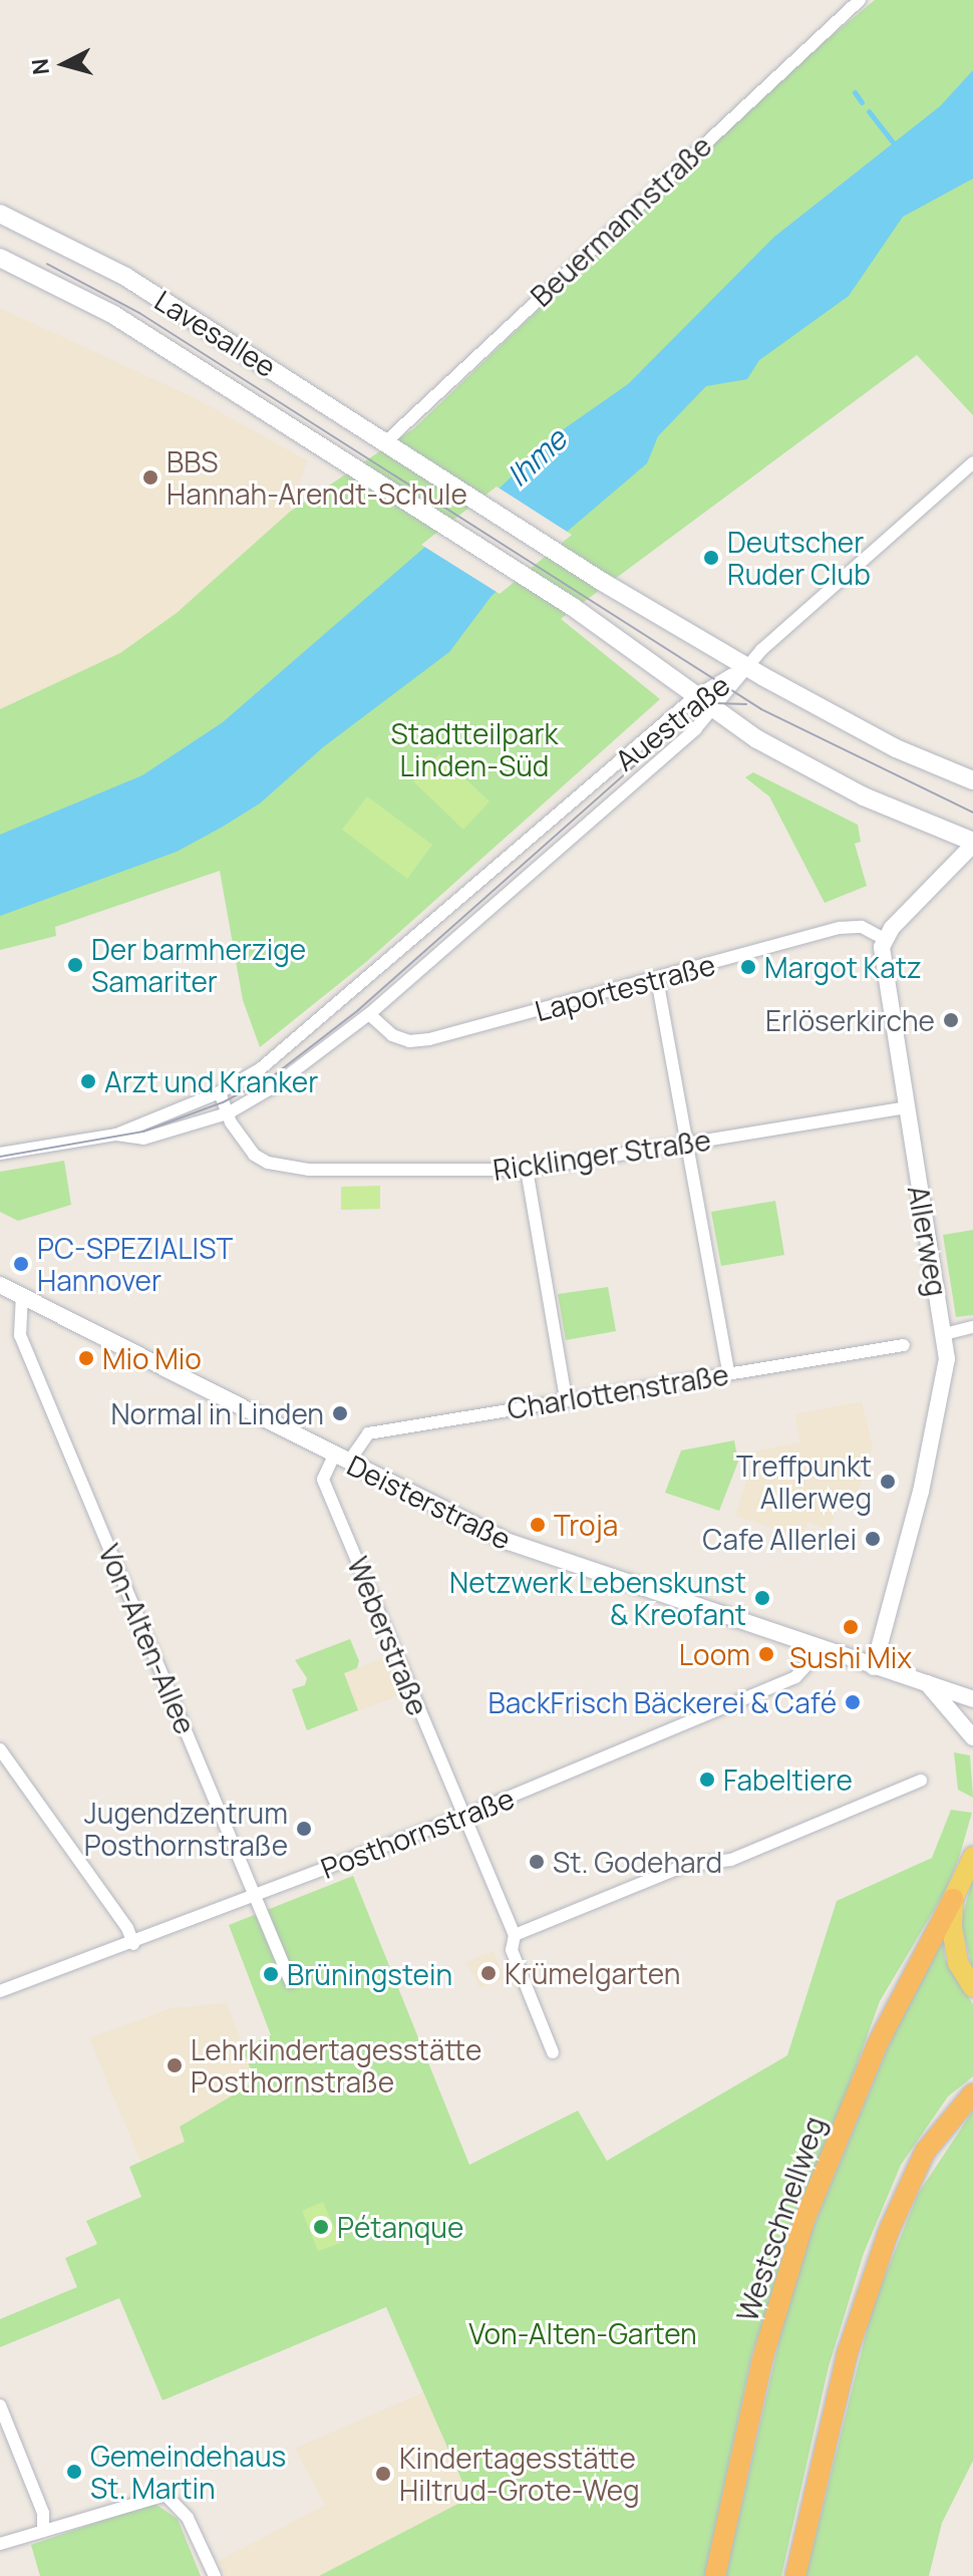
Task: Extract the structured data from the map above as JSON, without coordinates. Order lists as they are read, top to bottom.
{
  "streets": {
    "highway": ["Westschnellweg"],
    "main road": ["Lavesallee"],
    "street": [
      "Beuermannstraße",
      "Auestraße",
      "Laportestraße",
      "Ricklinger Straße",
      "Allerweg",
      "Charlottenstraße",
      "Deisterstraße",
      "Weberstraße",
      "Von-Alten-Allee",
      "Posthornstraße"
    ]
  },
  "crossings": [
    ["Beuermannstraße", "Lavesallee"],
    ["Lavesallee", "Auestraße"],
    ["Auestraße", "Laportestraße"],
    ["Auestraße", "Ricklinger Straße"],
    ["Laportestraße", "Allerweg"],
    ["Ricklinger Straße", "Allerweg"],
    ["Allerweg", "Deisterstraße"],
    ["Charlottenstraße", "Deisterstraße"],
    ["Charlottenstraße", "Weberstraße"],
    ["Deisterstraße", "Weberstraße"],
    ["Deisterstraße", "Von-Alten-Allee"],
    ["Deisterstraße", "Posthornstraße"],
    ["Weberstraße", "Posthornstraße"],
    ["Von-Alten-Allee", "Posthornstraße"]
  ],
  "water": ["Ihme"],
  "parks": ["Stadtteilpark Linden-Süd", "Von-Alten-Garten"],
  "places": [
    "BBS Hannah-Arendt-Schule",
    "Deutscher Ruder Club",
    "Der barmherzige Samariter",
    "Margot Katz",
    "Erlöserkirche",
    "Arzt und Kranker",
    "PC-SPEZIALIST Hannover",
    "Mio Mio",
    "Normal in Linden",
    "Treffpunkt Allerweg",
    "Troja",
    "Cafe Allerlei",
    "Netzwerk Lebenskunst & Kreofant",
    "Sushi Mix",
    "Loom",
    "BackFrisch Bäckerei & Café",
    "Fabeltiere",
    "Jugendzentrum Posthornstraße",
    "St. Godehard",
    "Krümelgarten",
    "Brüningstein",
    "Lehrkindertagesstätte Posthornstraße",
    "Pétanque",
    "Gemeindehaus St. Martin",
    "Kindertagesstätte Hiltrud-Grote-Weg"
  ],
  "north": "left"
}
